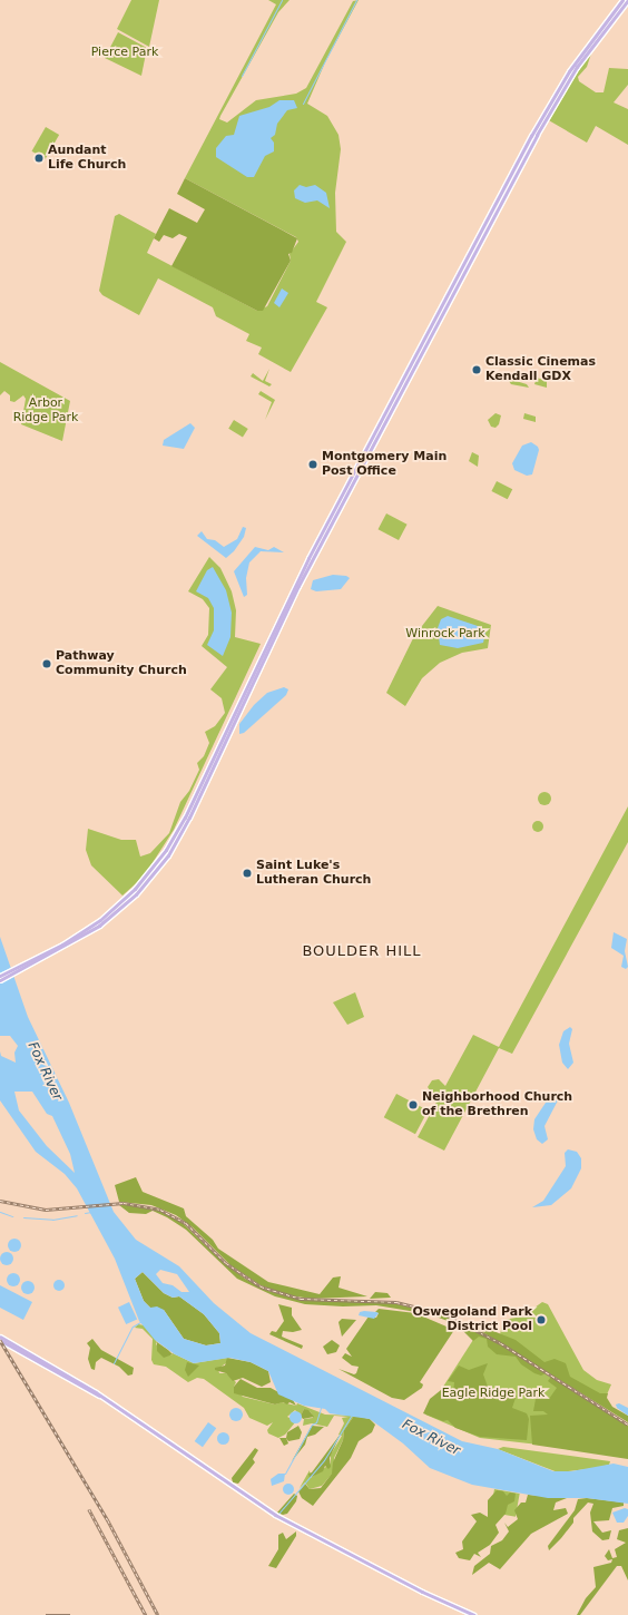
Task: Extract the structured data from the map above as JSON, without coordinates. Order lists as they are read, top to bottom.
{
  "districts": ["BOULDER HILL"],
  "water": ["Fox River"],
  "parks": [
    "Pierce Park",
    "Arbor Ridge Park",
    "Winrock Park",
    "Eagle Ridge Park"
  ],
  "places": [
    "Aundant Life Church",
    "Classic Cinemas Kendall GDX",
    "Montgomery Main Post Office",
    "Pathway Community Church",
    "Saint Luke's Lutheran Church",
    "Neighborhood Church of the Brethren",
    "Oswegoland Park District Pool"
  ]
}
